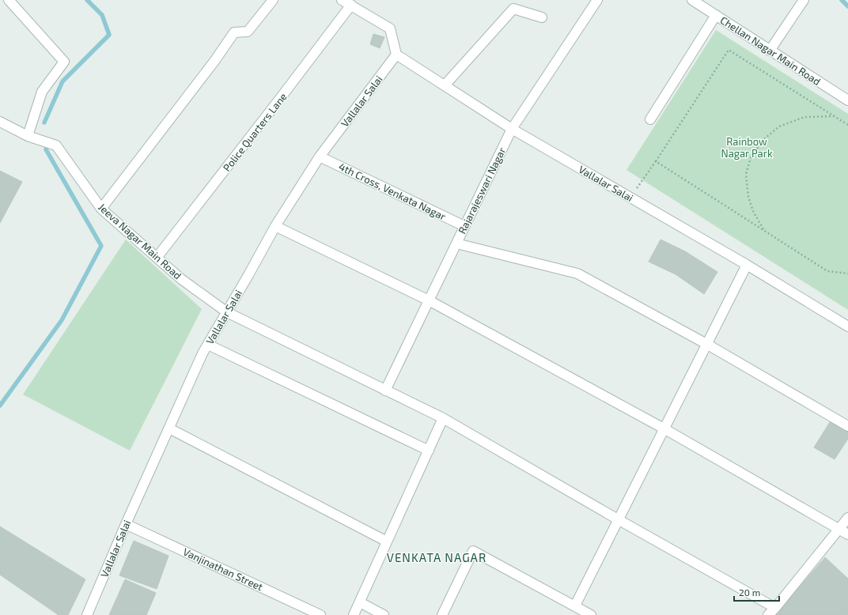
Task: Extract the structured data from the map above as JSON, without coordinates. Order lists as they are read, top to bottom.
{
  "streets": {
    "street": [
      "Chellan Nagar Main Road",
      "Vallalar Salai",
      "Police Quarters Lane",
      "Rajarajeswari Nagar",
      "4th Cross, Venkata Nagar",
      "Jeeva Nagar Main Road",
      "Vanjinathan Street"
    ]
  },
  "crossings": [
    ["Vallalar Salai", "Rajarajeswari Nagar"],
    ["Vallalar Salai", "4th Cross, Venkata Nagar"],
    ["Vallalar Salai", "Jeeva Nagar Main Road"],
    ["Vallalar Salai", "Vanjinathan Street"],
    ["Police Quarters Lane", "Jeeva Nagar Main Road"],
    ["Rajarajeswari Nagar", "4th Cross, Venkata Nagar"],
    ["Rajarajeswari Nagar", "Jeeva Nagar Main Road"]
  ],
  "districts": ["VENKATA NAGAR"],
  "parks": ["Rainbow Nagar Park"],
  "scale_bar": "20 m"
}
